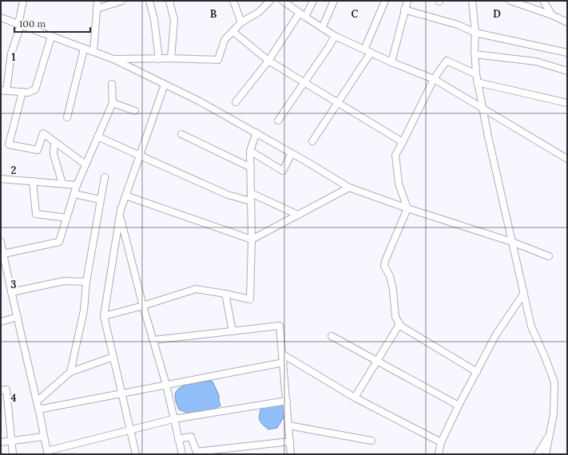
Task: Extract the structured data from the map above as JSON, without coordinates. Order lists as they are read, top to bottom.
{
  "scale_bar": "100 m",
  "grid": {
    "columns": ["B", "C", "D"],
    "rows": [
      "1",
      "2",
      "3",
      "4"
    ]
  }
}
